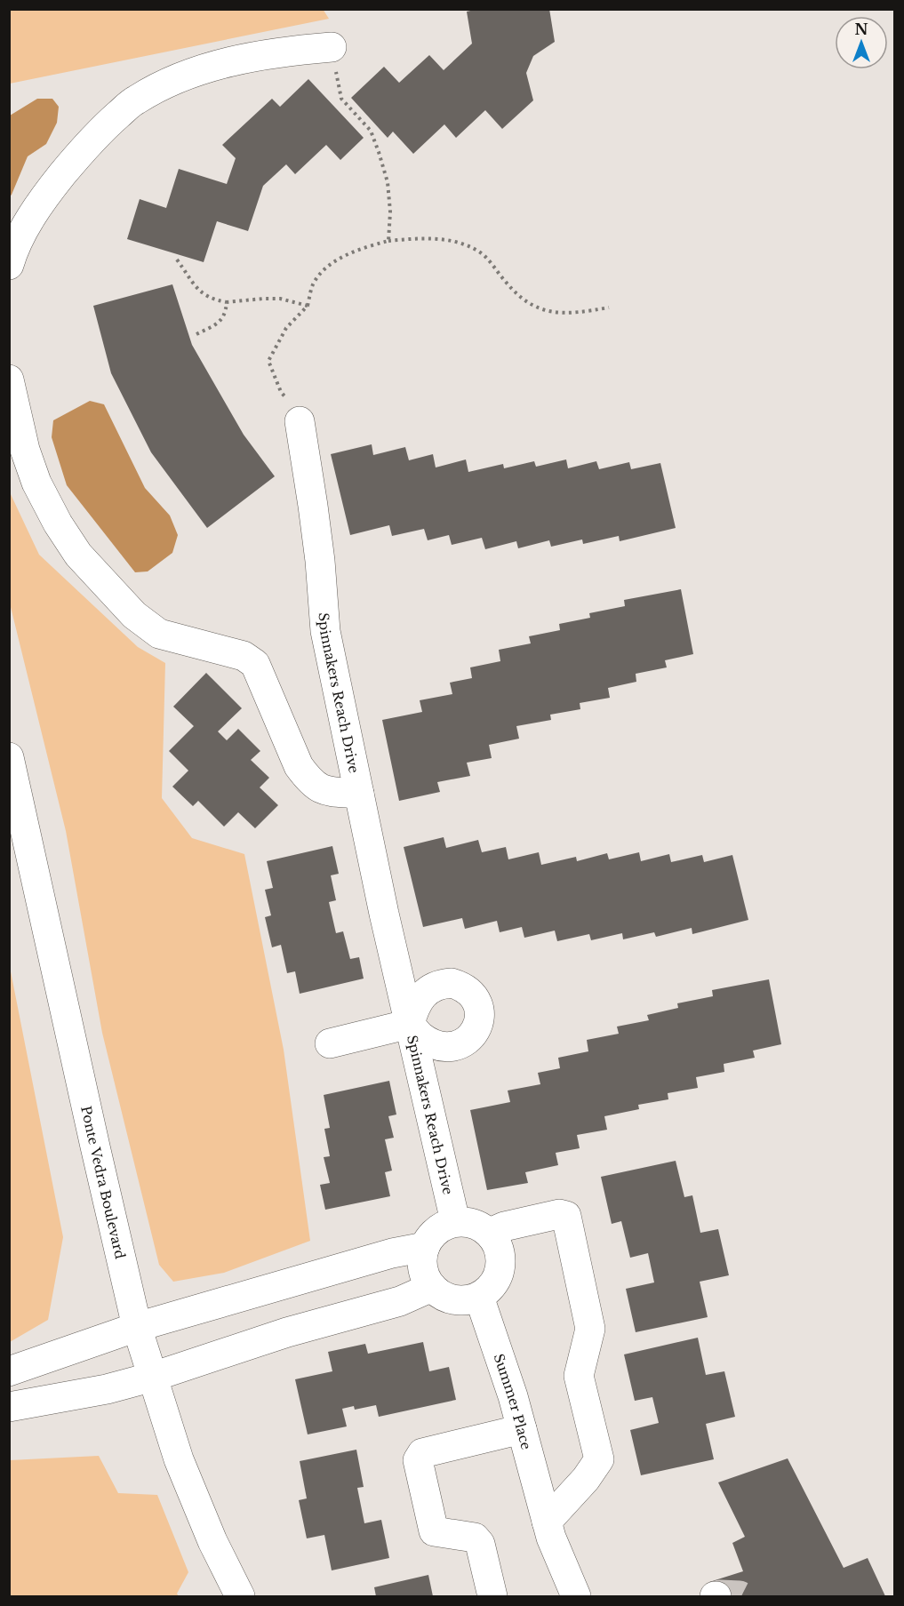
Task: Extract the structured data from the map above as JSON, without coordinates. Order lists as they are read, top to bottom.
{
  "streets": {
    "street": ["Spinnakers Reach Drive", "Ponte Vedra Boulevard", "Summer Place"]
  },
  "crossings": [
    ["Spinnakers Reach Drive", "Summer Place"]
  ],
  "north": "top"
}
